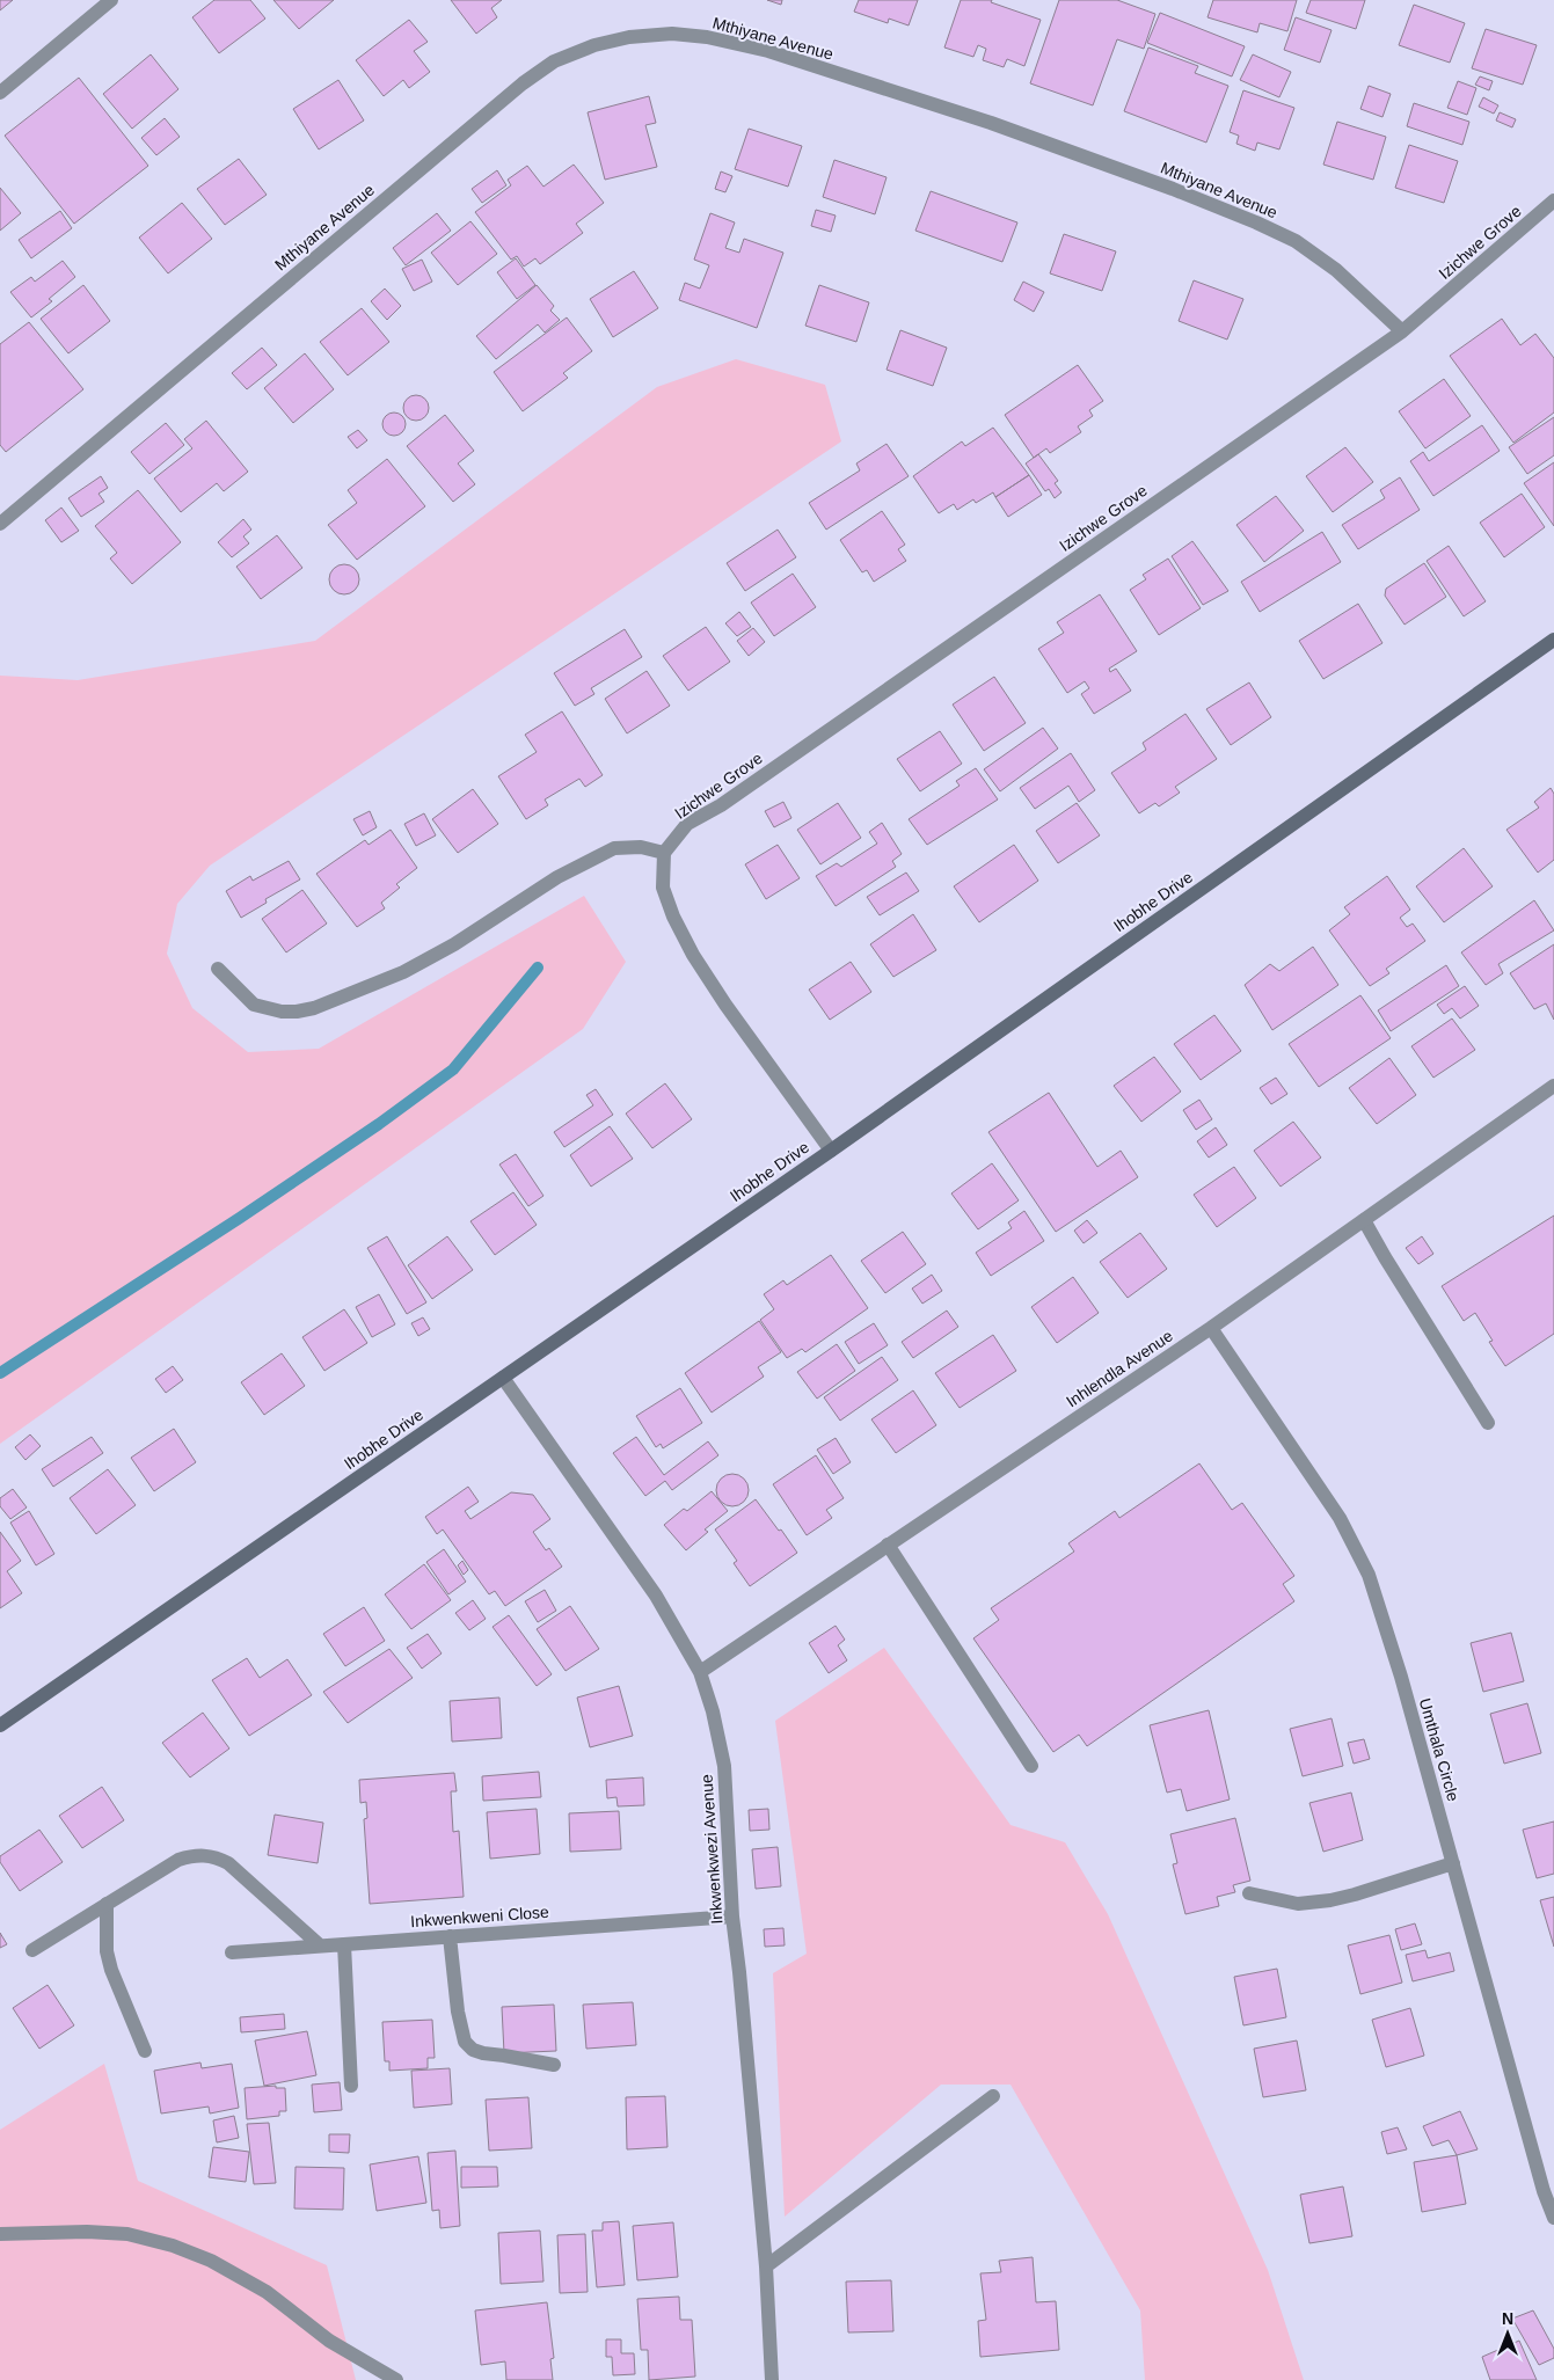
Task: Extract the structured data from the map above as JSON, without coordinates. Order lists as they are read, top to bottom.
{
  "streets": {
    "street": [
      "Mthiyane Avenue",
      "Izichwe Grove",
      "Ihobhe Drive",
      "Inhlendla Avenue",
      "Umthala Circle",
      "Inkwenkwezi Avenue",
      "Inkwenkweni Close"
    ]
  },
  "crossings": [
    ["Mthiyane Avenue", "Izichwe Grove"],
    ["Ihobhe Drive", "Inkwenkwezi Avenue"],
    ["Inhlendla Avenue", "Umthala Circle"],
    ["Inhlendla Avenue", "Inkwenkwezi Avenue"],
    ["Inkwenkwezi Avenue", "Inkwenkweni Close"]
  ],
  "north": "top"
}
